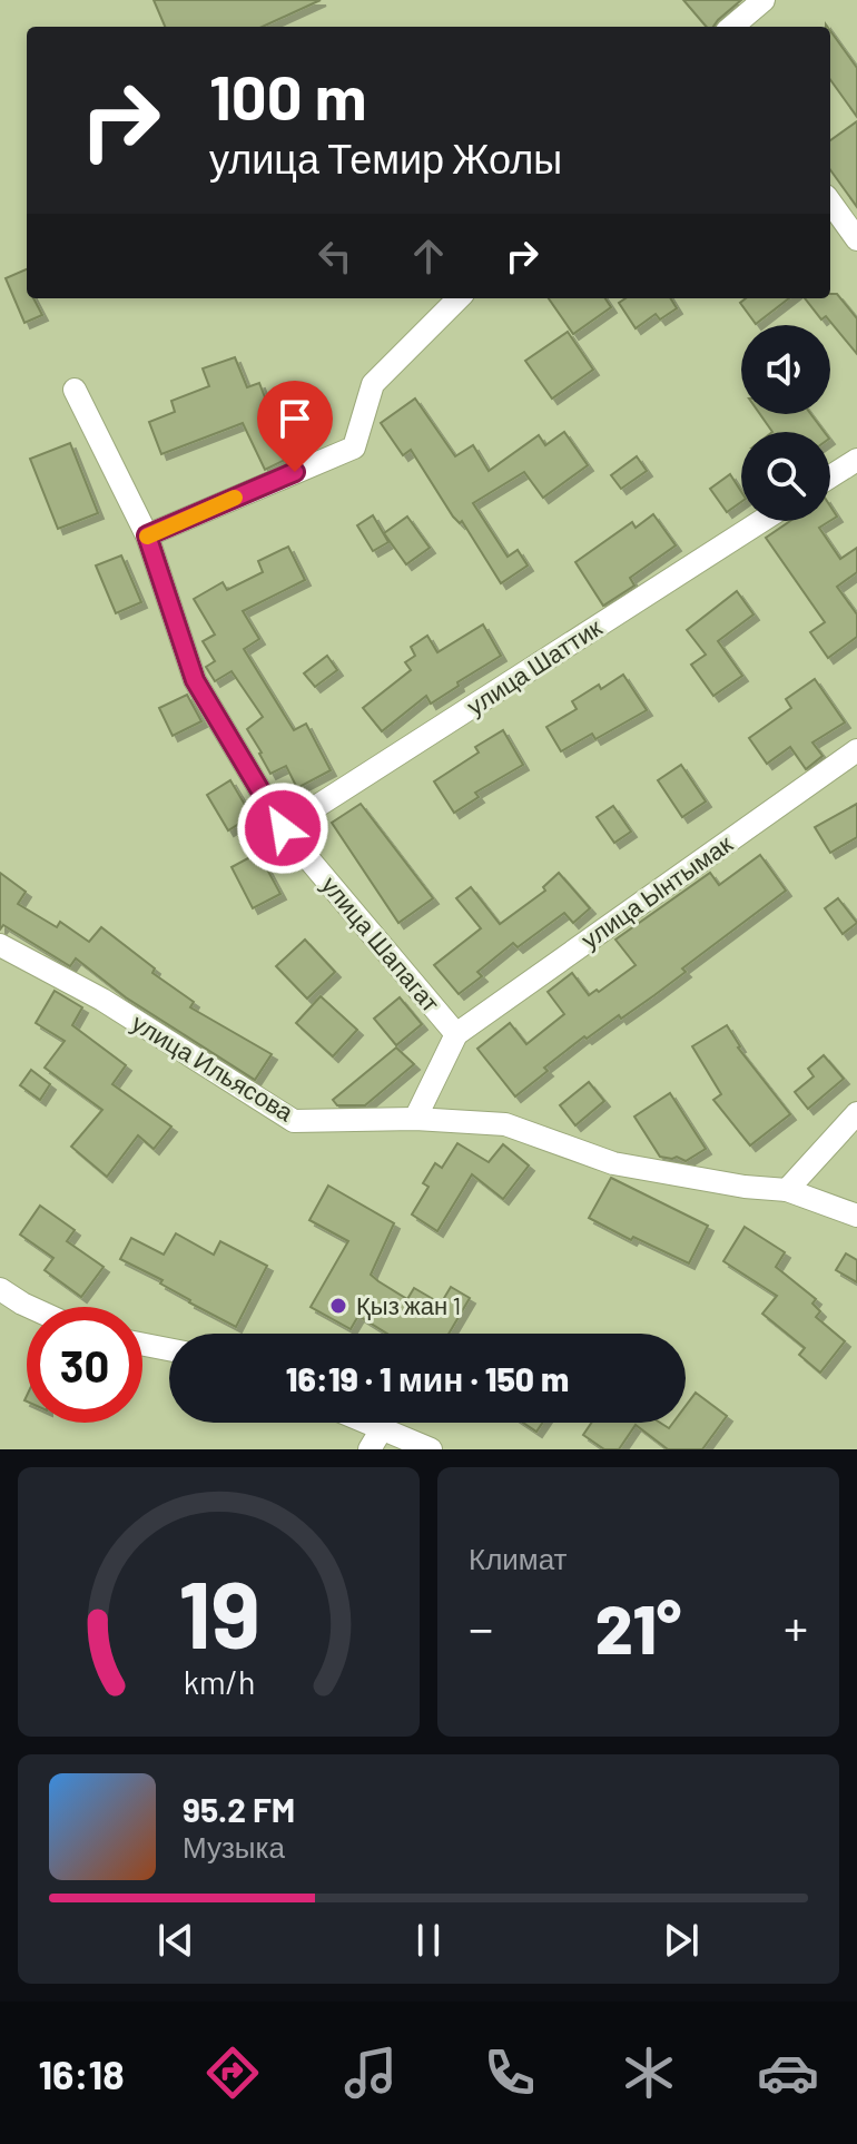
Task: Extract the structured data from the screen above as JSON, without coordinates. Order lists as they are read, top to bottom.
{
  "streets": {
    "street": [
      "улица Шаттик",
      "улица Ынтымак",
      "улица Шапагат",
      "улица Ильясова"
    ]
  },
  "crossings": [
    ["улица Шаттик", "улица Шапагат"],
    ["улица Ынтымак", "улица Шапагат"],
    ["улица Шапагат", "улица Ильясова"]
  ],
  "places": ["Қыз жан 1"],
  "page": {
    "turn": ["100 m", "улица Темир Жолы"],
    "limit": "30",
    "trip": "16:19 · 1 мин · 150 m",
    "tile": "Климат",
    "heat": ["−", "21°", "+"],
    "song": ["95.2 FM", "Музыка"],
    "tabs": "16:18",
    "gauge": ["19", "km/h"]
  }
}
